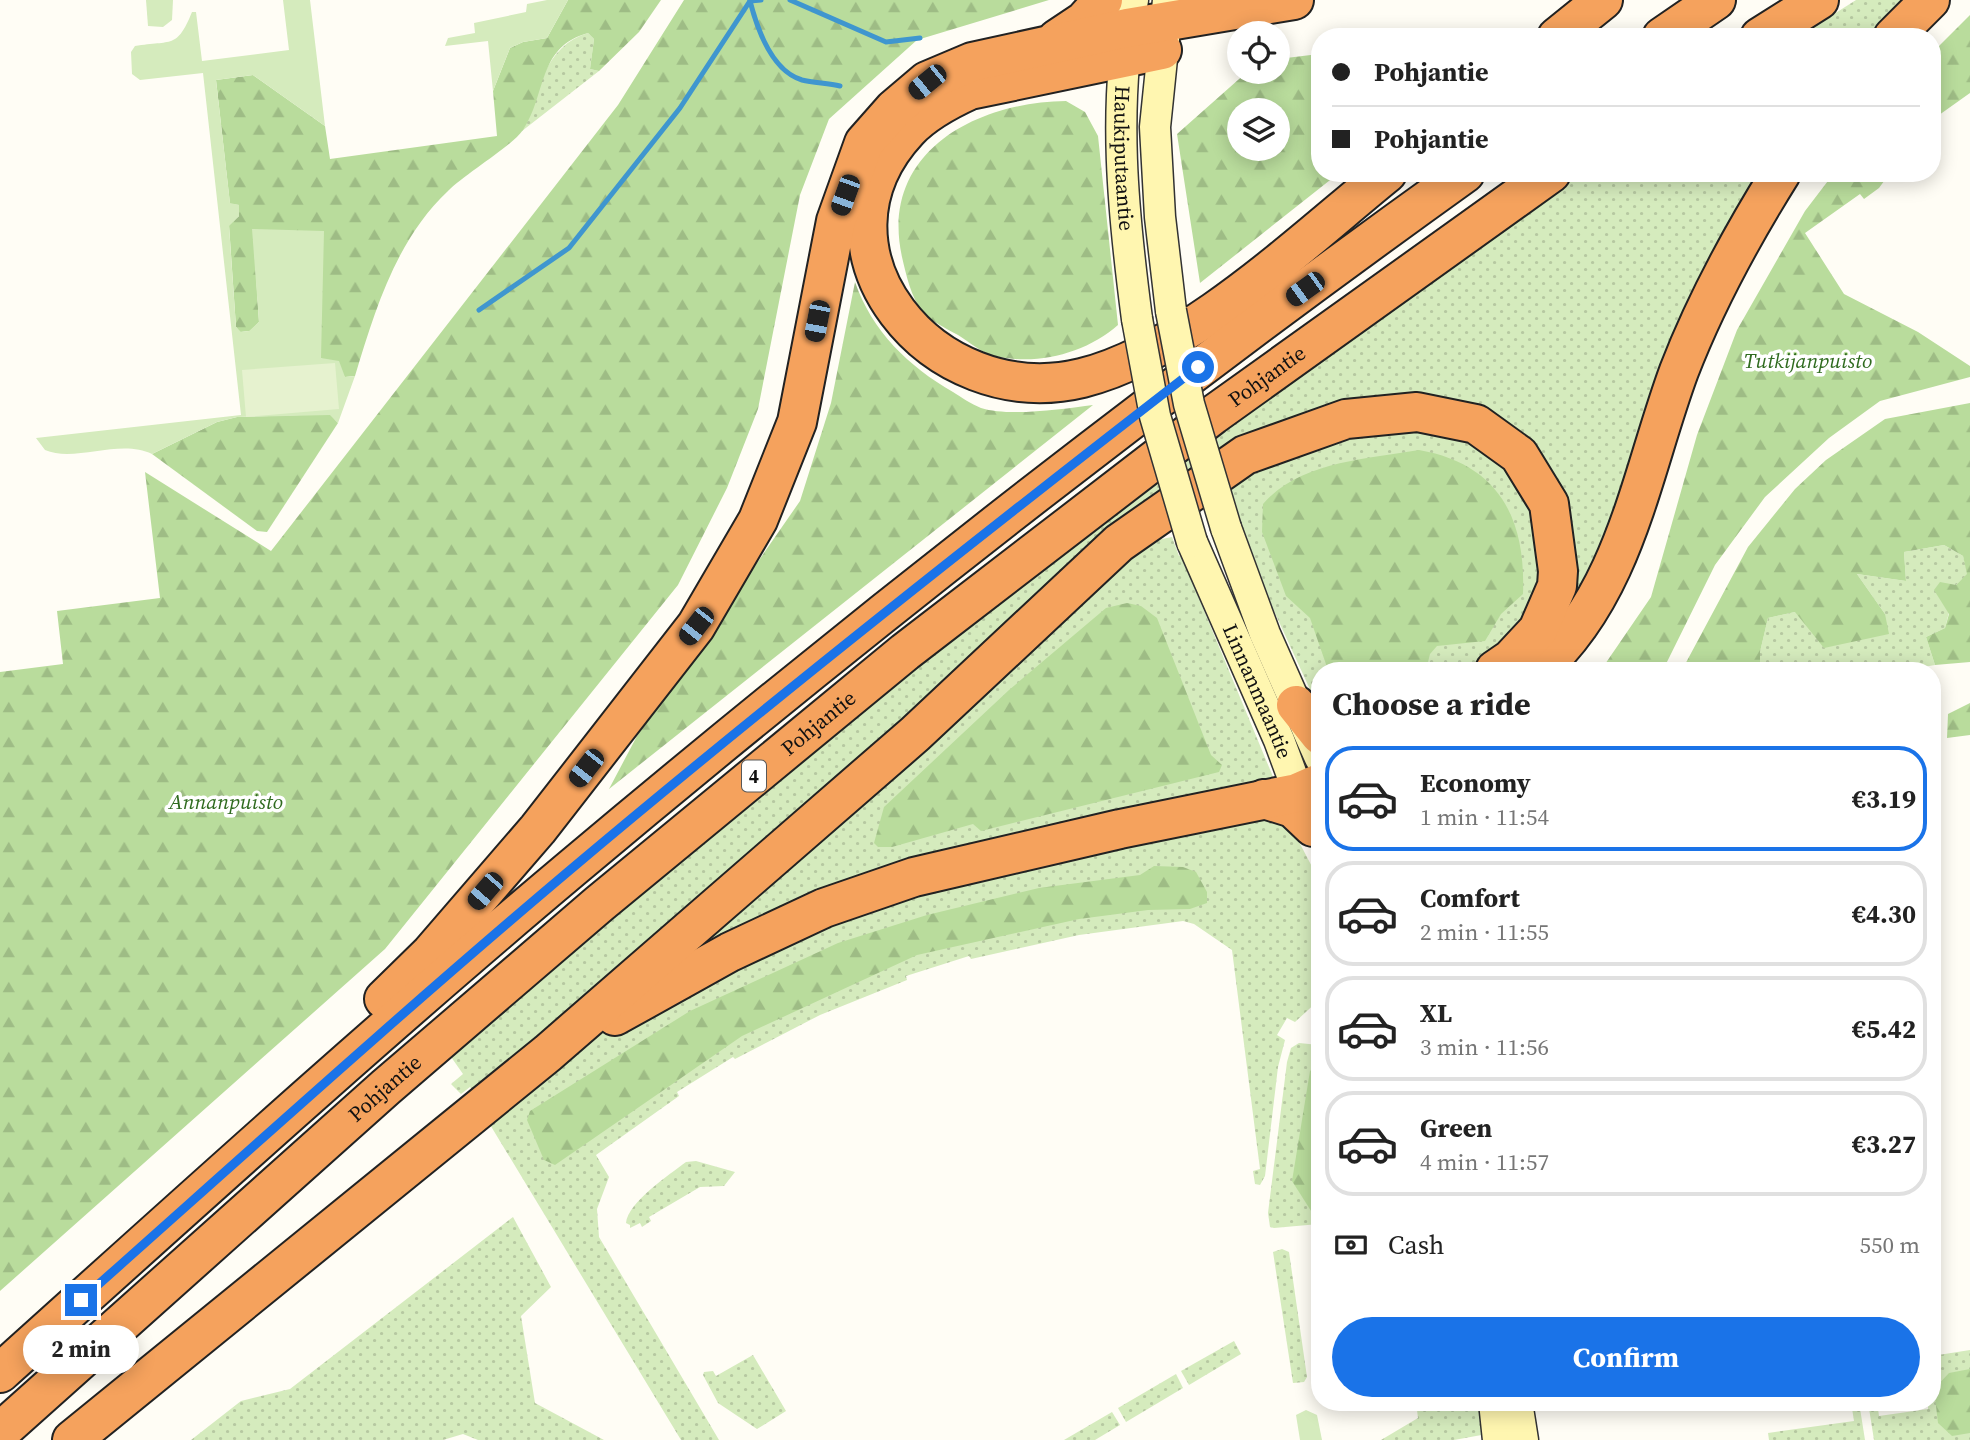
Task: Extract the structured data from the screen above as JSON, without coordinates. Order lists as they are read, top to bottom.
{
  "streets": {
    "highway": ["Pohjantie", "4"],
    "main road": ["Haukiputaantie", "Linnanmaantie"]
  },
  "crossings": [
    ["Haukiputaantie", "Linnanmaantie"]
  ],
  "parks": ["Tutkijanpuisto", "Annanpuisto"],
  "page": {
    "banner": ["Pohjantie", "Pohjantie"],
    "heading": "Choose a ride",
    "list": [
      {
        "name": "Economy",
        "note": "1 min · 11:54",
        "value": "€3.19"
      },
      {
        "name": "Comfort",
        "note": "2 min · 11:55",
        "value": "€4.30"
      },
      {
        "name": "XL",
        "note": "3 min · 11:56",
        "value": "€5.42"
      },
      {
        "name": "Green",
        "note": "4 min · 11:57",
        "value": "€3.27"
      }
    ],
    "pay": ["Cash", "550 m"],
    "buttons": "Confirm",
    "bubble": "2 min"
  }
}
